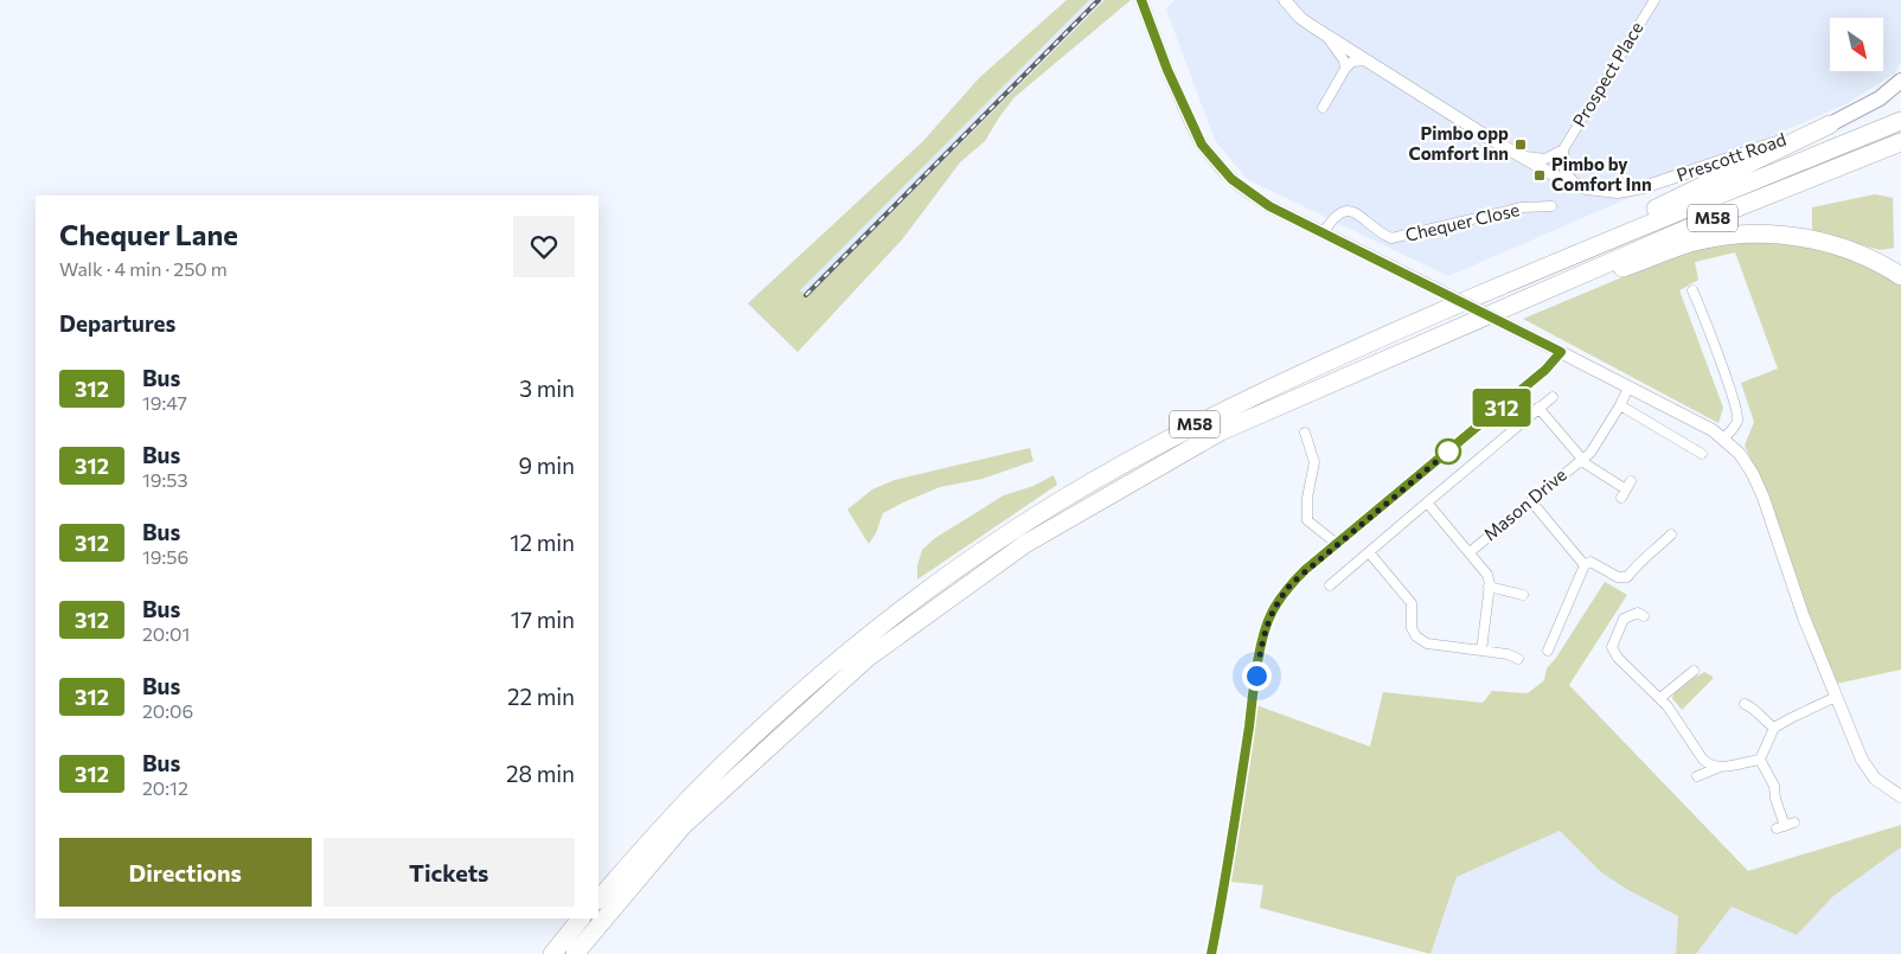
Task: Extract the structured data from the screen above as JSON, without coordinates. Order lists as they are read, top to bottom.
{
  "streets": {
    "highway": ["M58"],
    "main road": ["Prescott Road"],
    "street": ["Prospect Place", "Chequer Close", "Mason Drive"]
  },
  "places": {
    "transit": ["Pimbo opp Comfort Inn", "Pimbo by Comfort Inn"]
  },
  "lines": ["bus line 312"],
  "north": "bottom right",
  "page": {
    "on_map": "312",
    "heading": [
      ["Chequer Lane", "Walk · 4 min · 250 m"],
      "Departures"
    ],
    "list": [
      {
        "mark": "312",
        "name": "Bus",
        "note": "19:47",
        "value": "3 min"
      },
      {
        "mark": "312",
        "name": "Bus",
        "note": "19:53",
        "value": "9 min"
      },
      {
        "mark": "312",
        "name": "Bus",
        "note": "19:56",
        "value": "12 min"
      },
      {
        "mark": "312",
        "name": "Bus",
        "note": "20:01",
        "value": "17 min"
      },
      {
        "mark": "312",
        "name": "Bus",
        "note": "20:06",
        "value": "22 min"
      },
      {
        "mark": "312",
        "name": "Bus",
        "note": "20:12",
        "value": "28 min"
      }
    ],
    "buttons": ["Directions", "Tickets"]
  }
}
